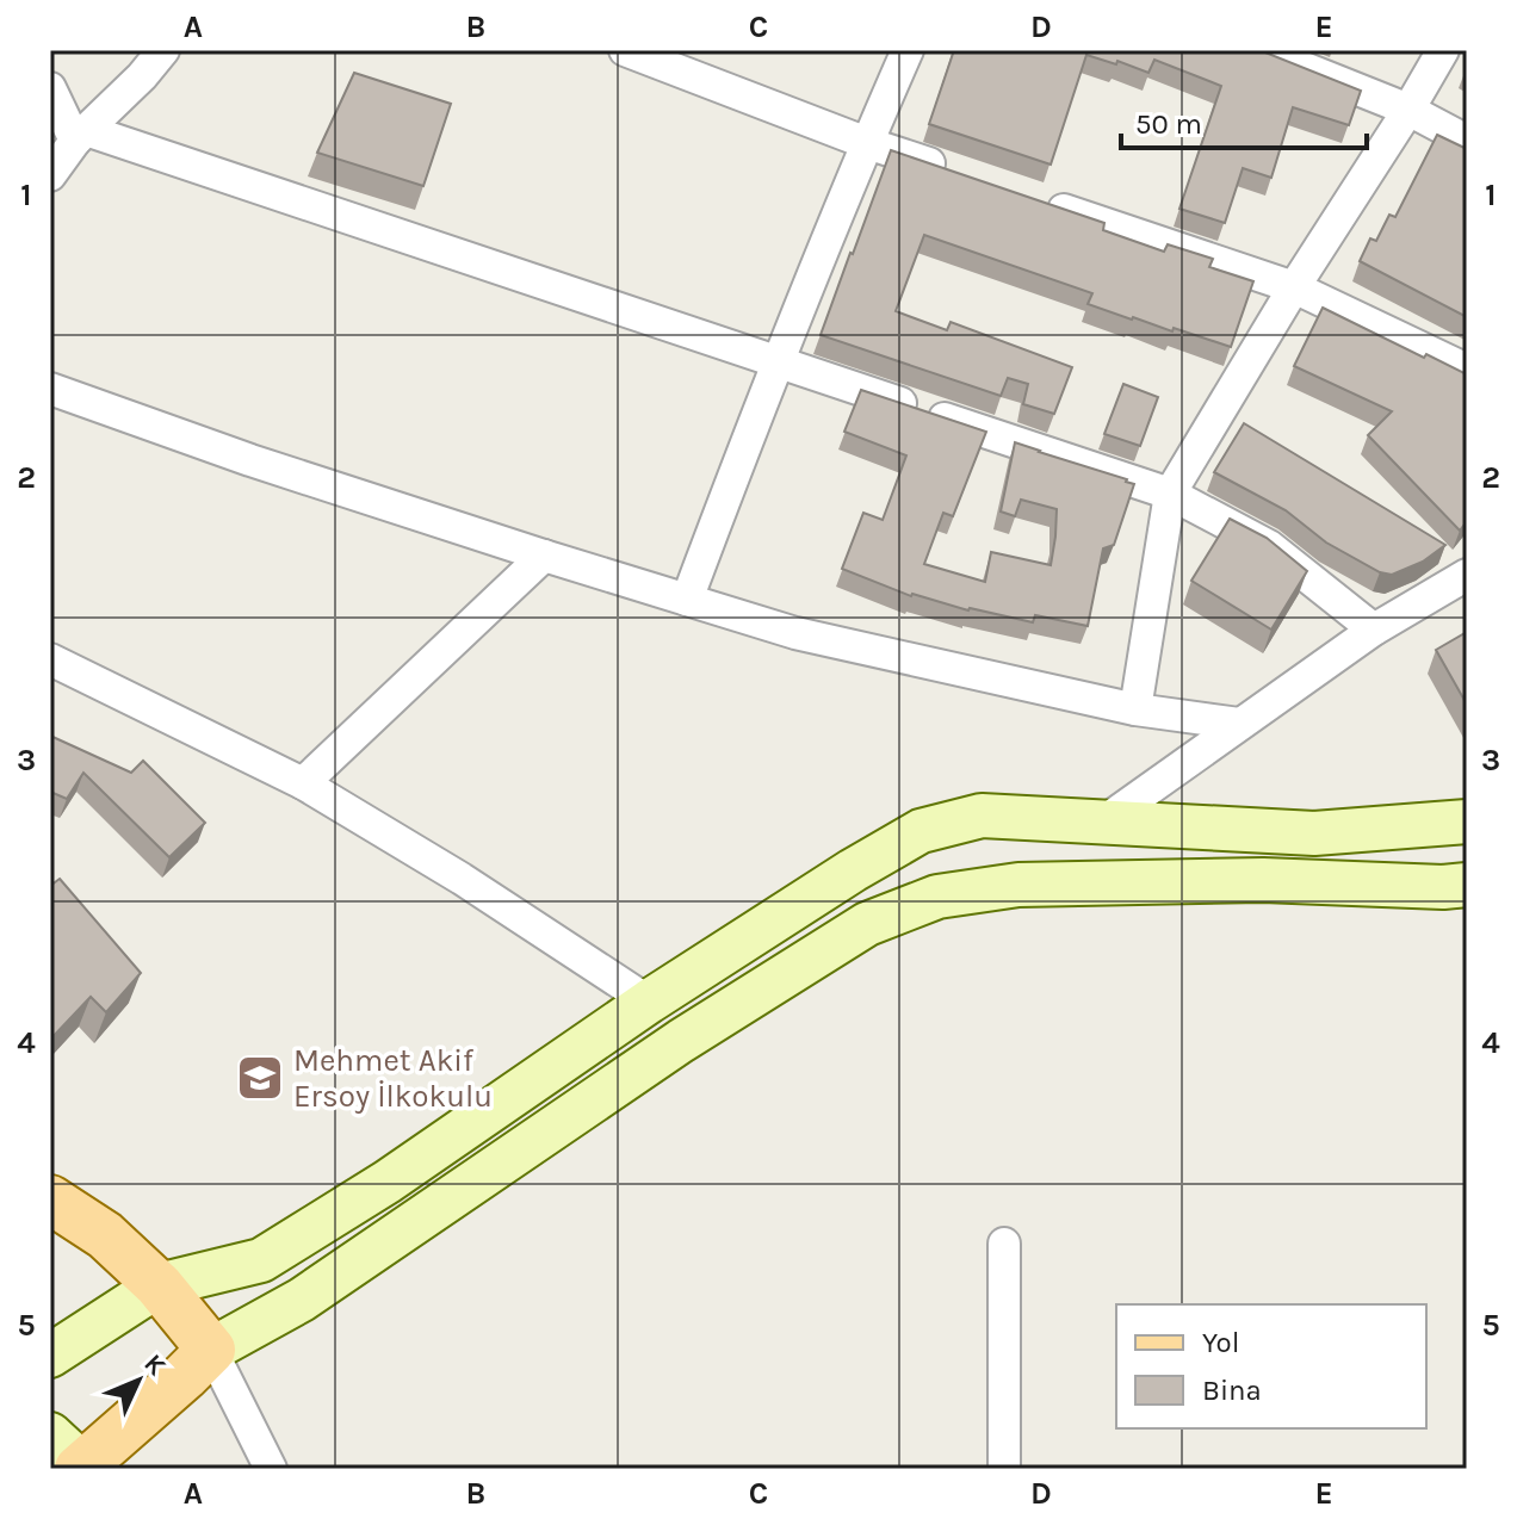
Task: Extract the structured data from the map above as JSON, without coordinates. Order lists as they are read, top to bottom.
{
  "places": {
    "school or university": ["Mehmet Akif Ersoy İlkokulu"]
  },
  "legend": ["Yol", "Bina"],
  "scale_bar": "50 m",
  "north": "top right",
  "grid": {
    "columns": [
      "A",
      "B",
      "C",
      "D",
      "E"
    ],
    "rows": [
      "1",
      "2",
      "3",
      "4",
      "5"
    ]
  }
}
